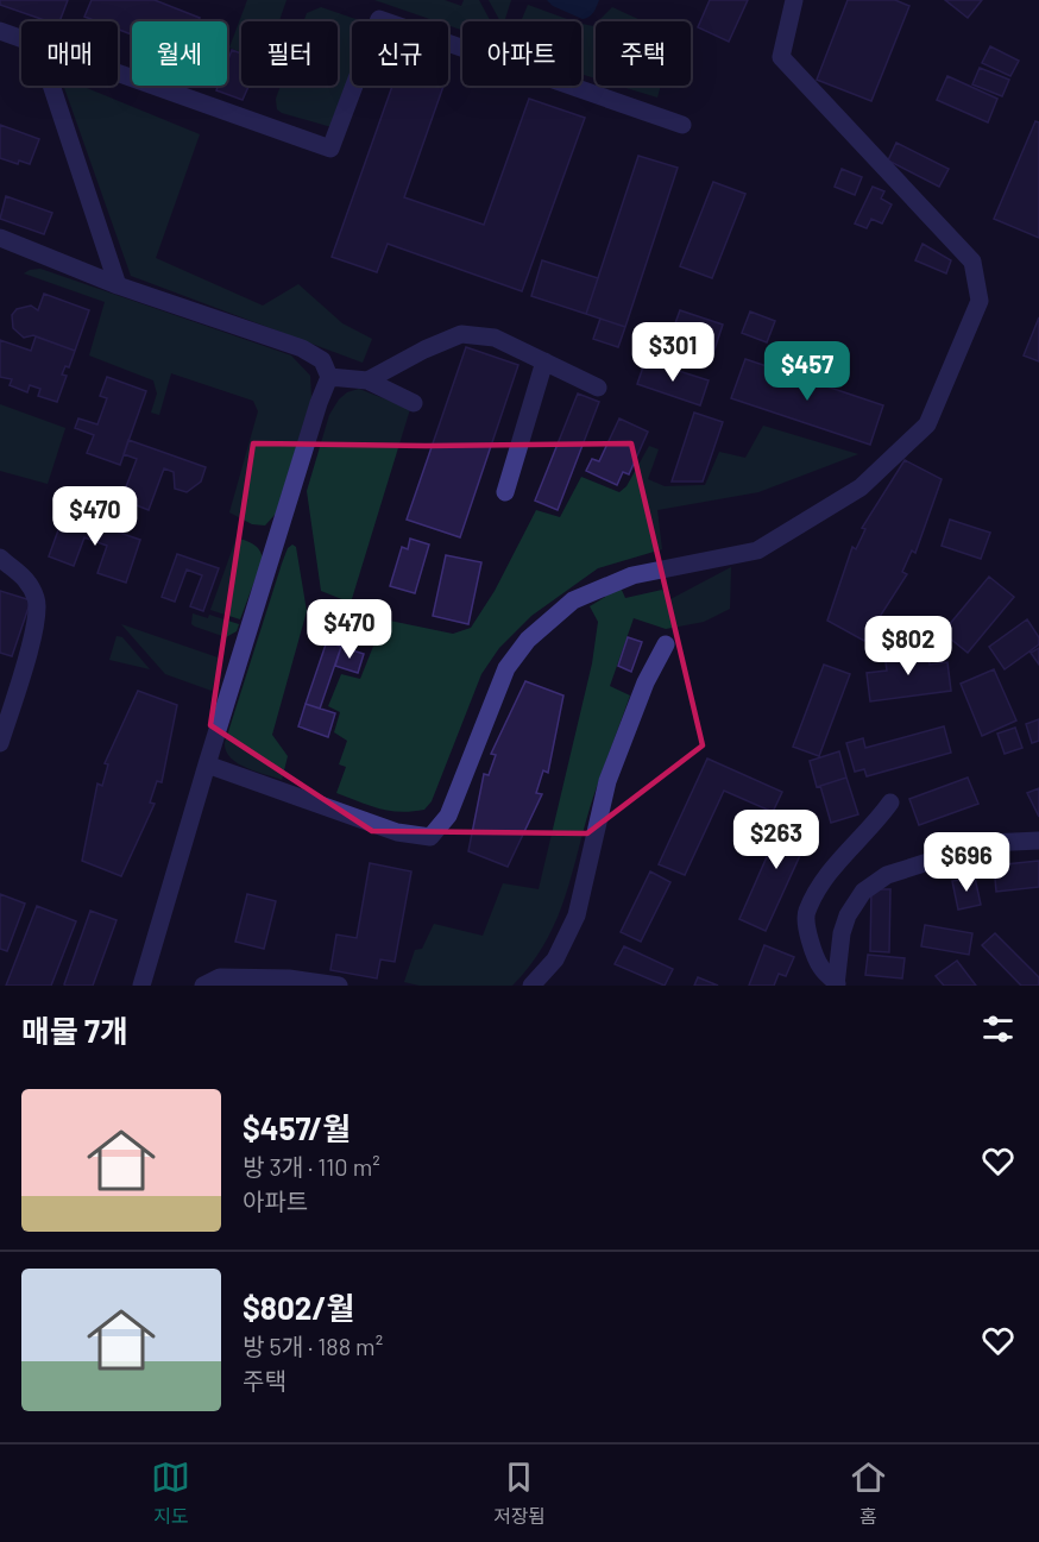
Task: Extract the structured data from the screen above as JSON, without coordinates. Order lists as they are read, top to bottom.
{
  "page": {
    "chip": [
      "매매",
      "월세",
      "필터",
      "신규",
      "아파트",
      "주택"
    ],
    "price": [
      "$301",
      "$457",
      "$470",
      "$470",
      "$802",
      "$263",
      "$696"
    ],
    "heading": "매물 7개",
    "list": [
      {
        "name": "$457/월",
        "note": "방 3개 · 110 m² · 아파트"
      },
      {
        "name": "$802/월",
        "note": "방 5개 · 188 m² · 주택"
      }
    ],
    "tabs": ["지도", "저장됨", "홈"]
  }
}
